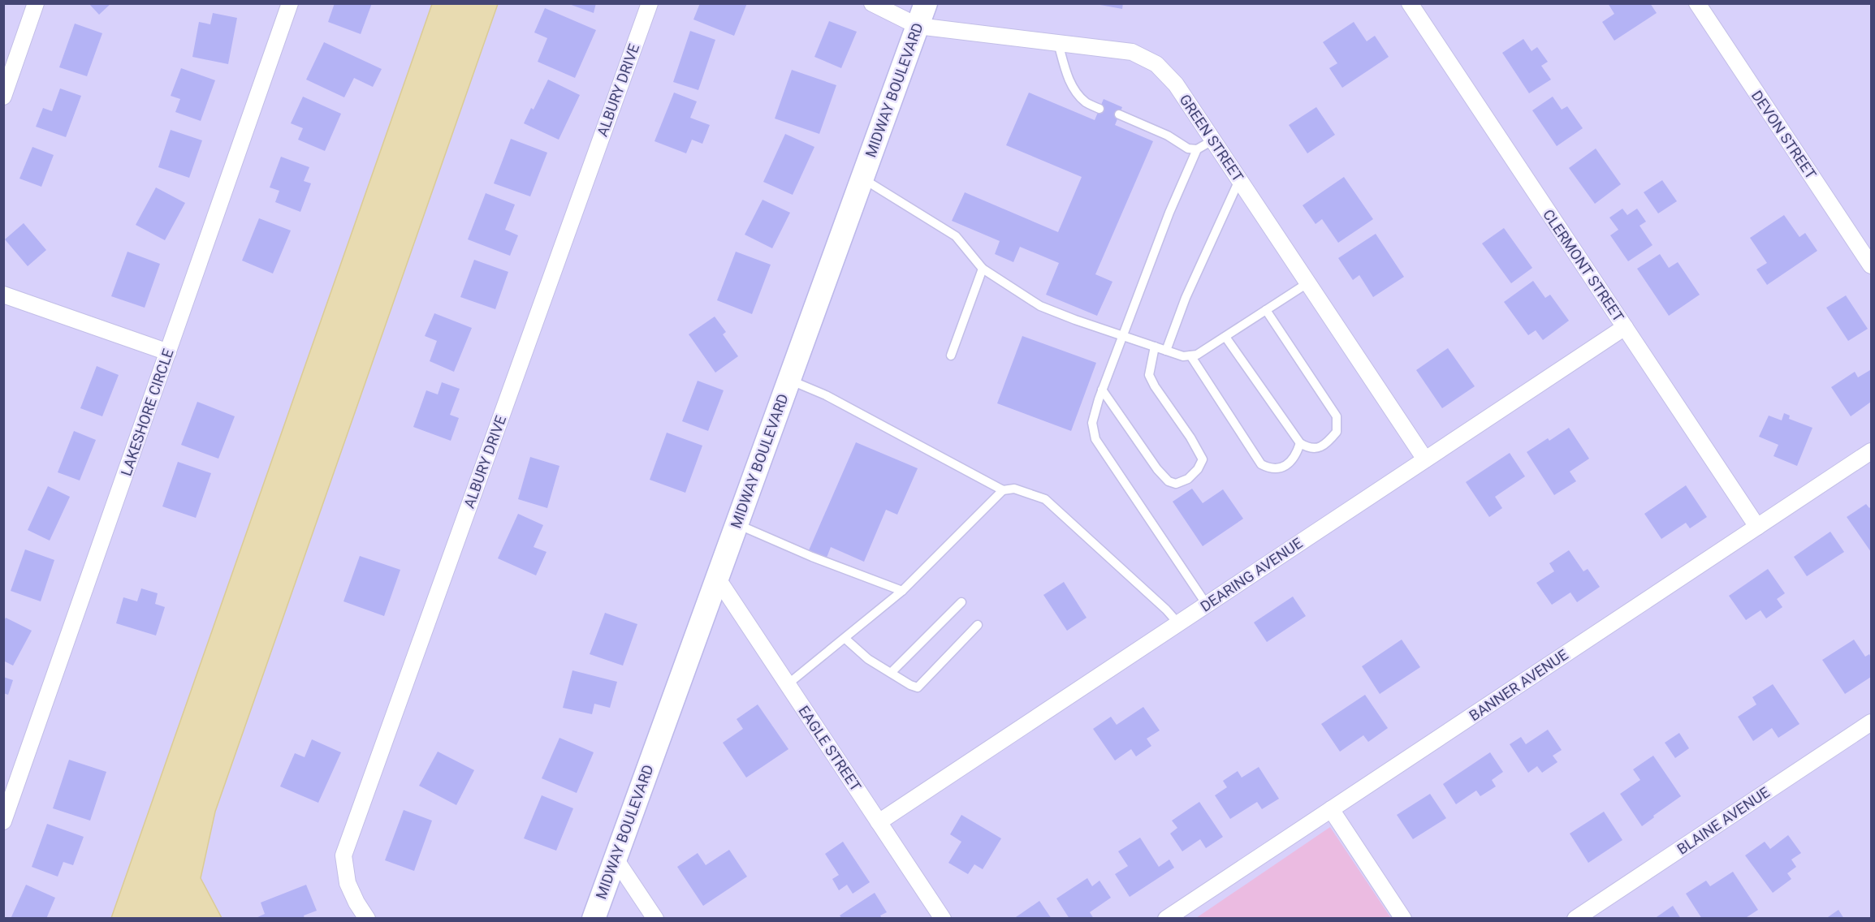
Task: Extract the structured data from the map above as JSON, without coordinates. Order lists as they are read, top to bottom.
{
  "streets": {
    "street": [
      "ALBURY DRIVE",
      "MIDWAY BOULEVARD",
      "DEVON STREET",
      "GREEN STREET",
      "CLERMONT STREET",
      "LAKESHORE CIRCLE",
      "DEARING AVENUE",
      "BANNER AVENUE",
      "EAGLE STREET",
      "BLAINE AVENUE"
    ]
  },
  "crossings": [
    ["MIDWAY BOULEVARD", "GREEN STREET"],
    ["MIDWAY BOULEVARD", "EAGLE STREET"],
    ["GREEN STREET", "DEARING AVENUE"],
    ["CLERMONT STREET", "DEARING AVENUE"],
    ["CLERMONT STREET", "BANNER AVENUE"],
    ["DEARING AVENUE", "EAGLE STREET"]
  ]
}
